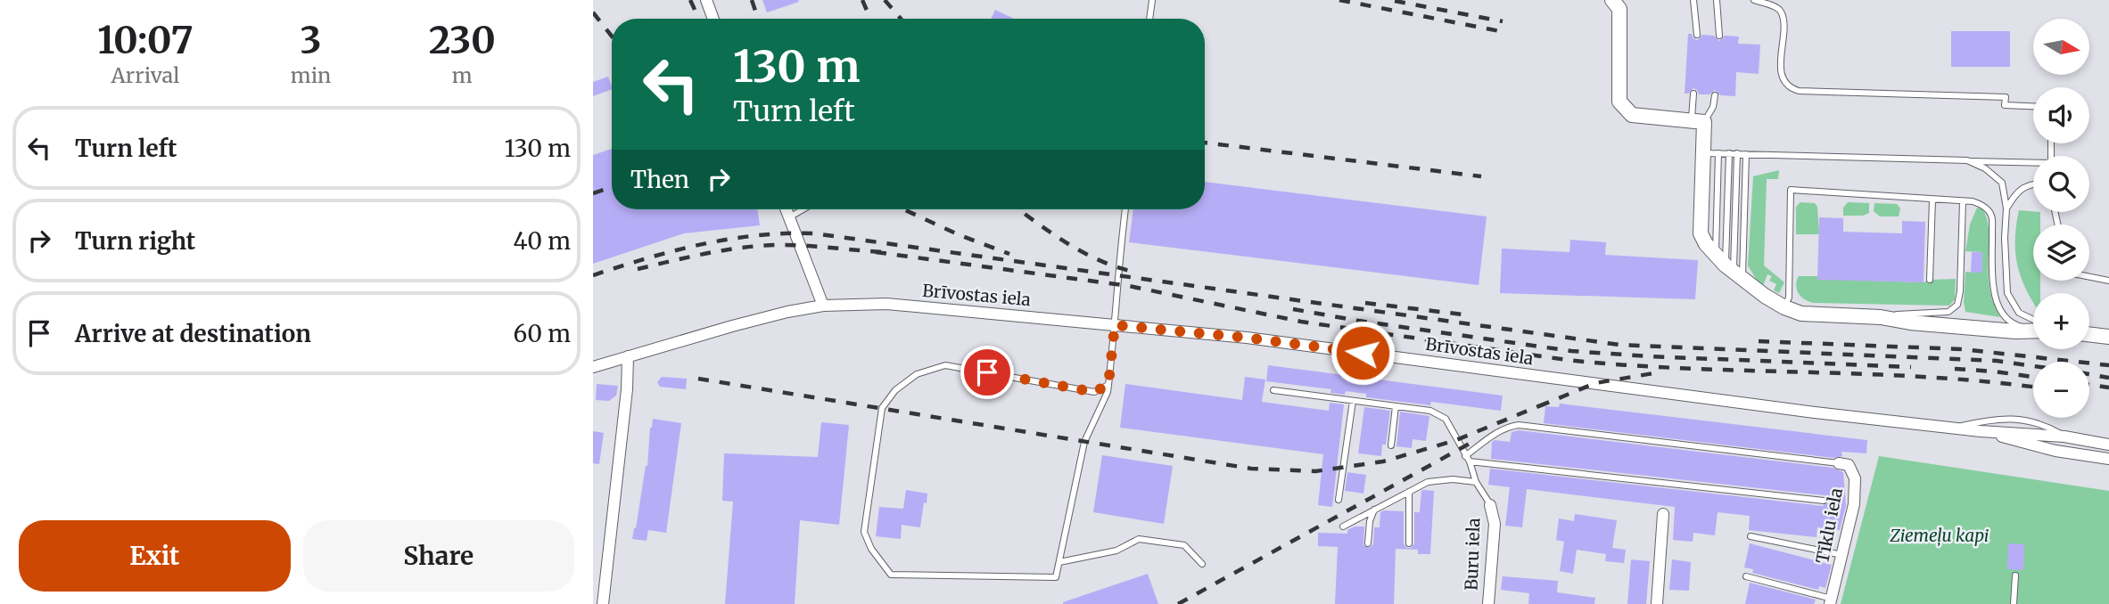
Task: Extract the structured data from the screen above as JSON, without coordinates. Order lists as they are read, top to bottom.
{
  "streets": {
    "street": ["Brīvostas iela", "Tīklu iela", "Buru iela"]
  },
  "parks": ["Ziemeļu kapi"],
  "north": "right",
  "page": {
    "eta": [
      "10:07",
      "Arrival",
      "3",
      "min",
      "230",
      "m"
    ],
    "map_buttons": ["+", "−"],
    "turn": ["130 m", "Turn left"],
    "list": [
      {
        "name": "Turn left",
        "value": "130 m"
      },
      {
        "name": "Turn right",
        "value": "40 m"
      },
      {
        "name": "Arrive at destination",
        "value": "60 m"
      }
    ],
    "then": "Then",
    "buttons": ["Exit", "Share"]
  }
}
